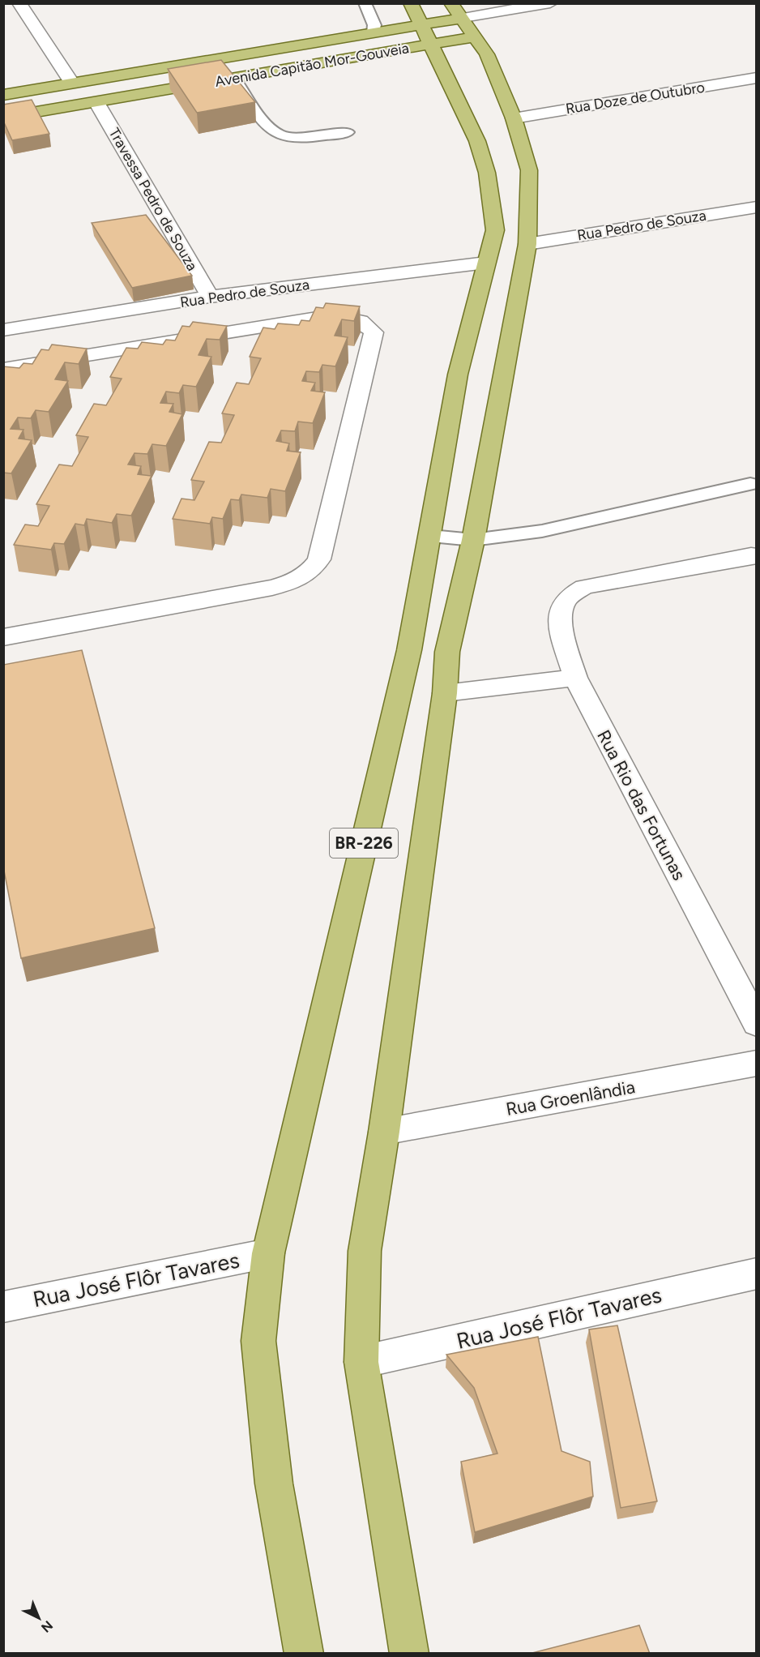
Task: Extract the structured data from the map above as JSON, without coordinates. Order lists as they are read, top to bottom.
{
  "streets": {
    "main road": ["Avenida Capitão Mor-Gouveia", "BR-226"],
    "street": [
      "Rua Doze de Outubro",
      "Travessa Pedro de Souza",
      "Rua Pedro de Souza",
      "Rua Rio das Fortunas",
      "Rua Groenlândia",
      "Rua José Flôr Tavares"
    ]
  },
  "crossings": [
    ["Avenida Capitão Mor-Gouveia", "Travessa Pedro de Souza"],
    ["Avenida Capitão Mor-Gouveia", "BR-226"],
    ["Rua Doze de Outubro", "BR-226"],
    ["Travessa Pedro de Souza", "Rua Pedro de Souza"],
    ["Rua Pedro de Souza", "BR-226"],
    ["BR-226", "Rua Groenlândia"],
    ["BR-226", "Rua José Flôr Tavares"]
  ],
  "north": "bottom right"
}
